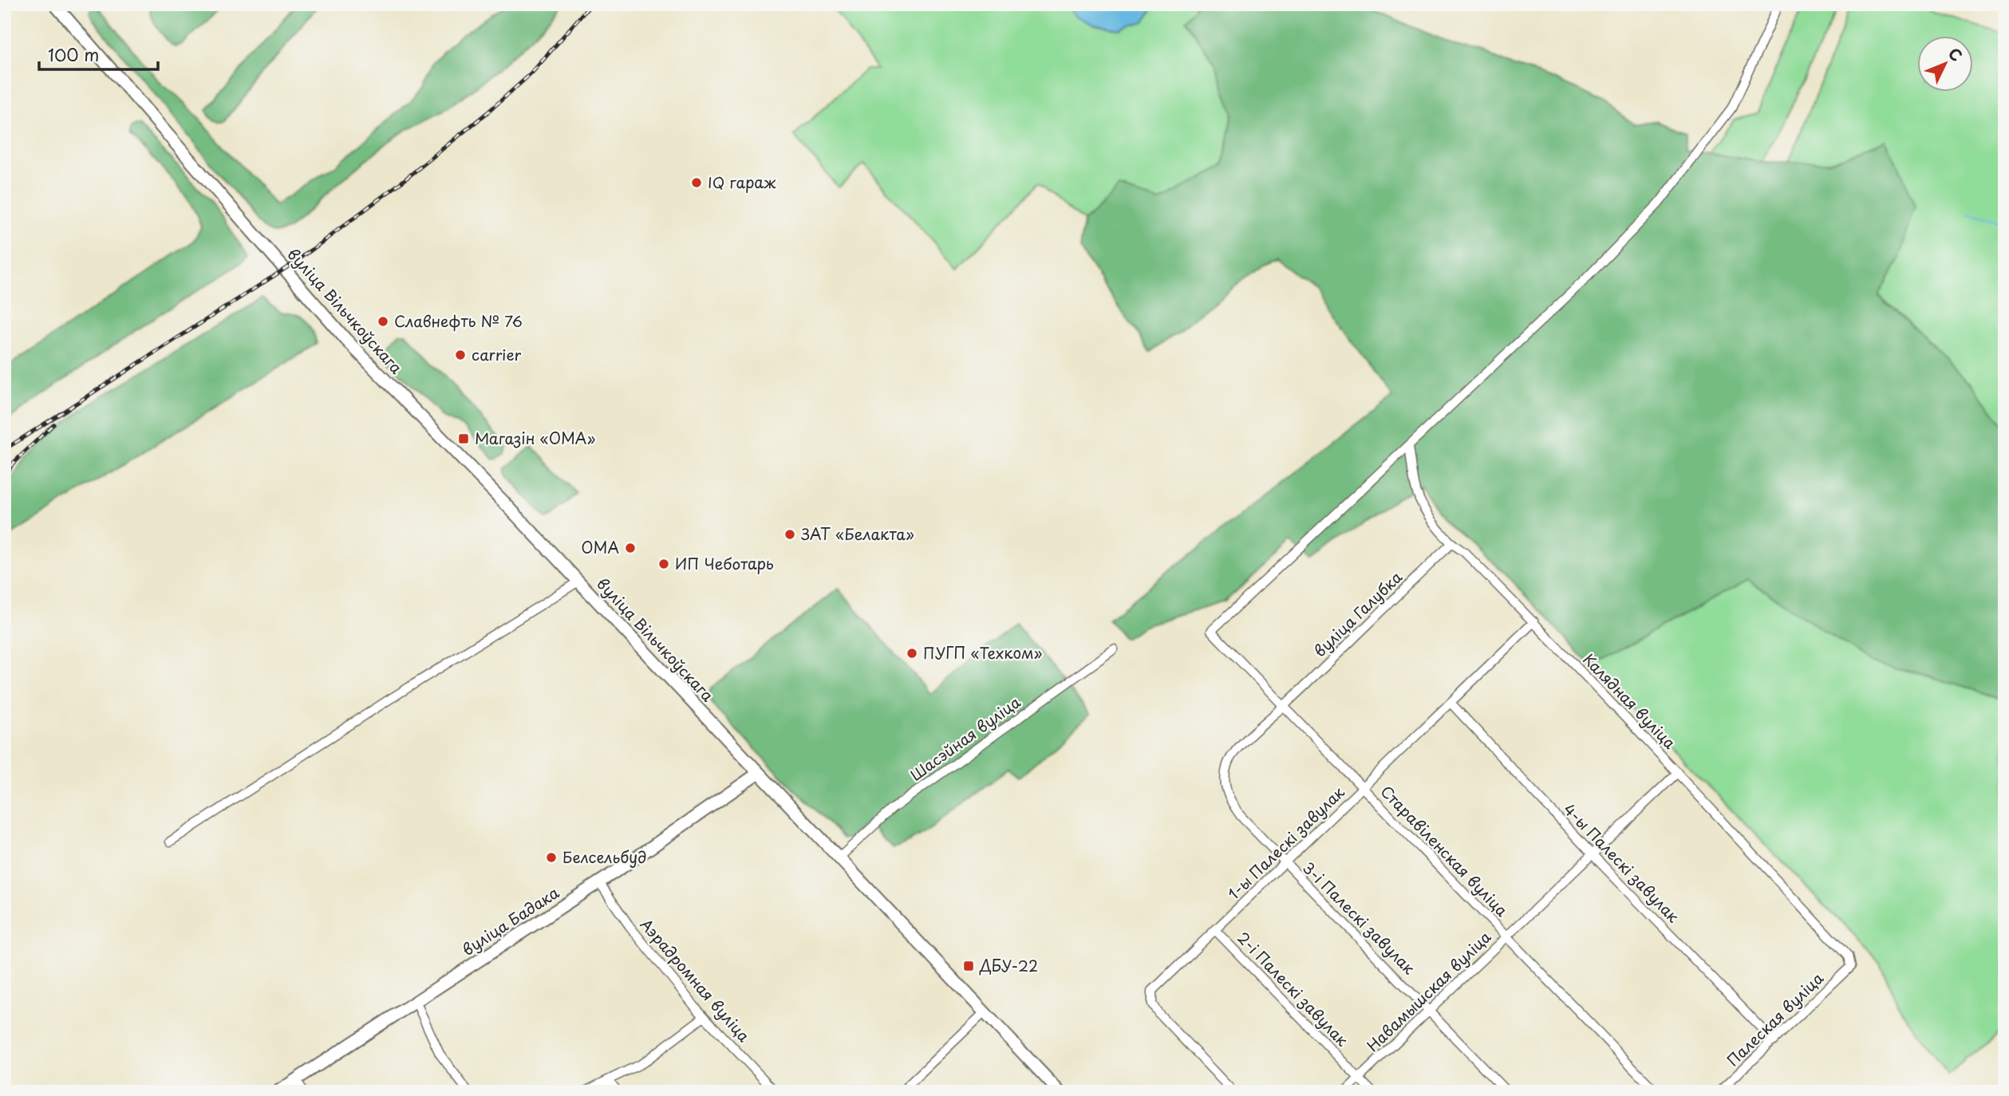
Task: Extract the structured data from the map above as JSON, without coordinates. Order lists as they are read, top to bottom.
{
  "streets": {
    "main road": ["вуліца Вільчкоўскага", "вуліца Бадака"],
    "street": [
      "вуліца Галубка",
      "Калядная вуліца",
      "Шасэйная вуліца",
      "1-ы Палескі завулак",
      "Старавіленская вуліца",
      "4-ы Палескі завулак",
      "3-і Палескі завулак",
      "Аэрадромная вуліца",
      "2-і Палескі завулак",
      "Навамышская вуліца",
      "Палеская вуліца"
    ]
  },
  "crossings": [
    ["вуліца Вільчкоўскага", "Шасэйная вуліца"],
    ["вуліца Вільчкоўскага", "вуліца Бадака"],
    ["вуліца Галубка", "Калядная вуліца"],
    ["вуліца Галубка", "Старавіленская вуліца"],
    ["вуліца Галубка", "3-і Палескі завулак"],
    ["Калядная вуліца", "1-ы Палескі завулак"],
    ["Калядная вуліца", "Старавіленская вуліца"],
    ["Калядная вуліца", "Навамышская вуліца"],
    ["Калядная вуліца", "Палеская вуліца"],
    ["1-ы Палескі завулак", "Старавіленская вуліца"],
    ["1-ы Палескі завулак", "4-ы Палескі завулак"],
    ["1-ы Палескі завулак", "3-і Палескі завулак"],
    ["1-ы Палескі завулак", "2-і Палескі завулак"],
    ["Старавіленская вуліца", "3-і Палескі завулак"],
    ["Старавіленская вуліца", "Навамышская вуліца"],
    ["4-ы Палескі завулак", "Навамышская вуліца"],
    ["4-ы Палескі завулак", "Палеская вуліца"],
    ["3-і Палескі завулак", "Навамышская вуліца"],
    ["вуліца Бадака", "Аэрадромная вуліца"],
    ["2-і Палескі завулак", "Навамышская вуліца"]
  ],
  "places": {
    "other": [
      "IQ гараж",
      "Славнефть № 76",
      "carrier",
      "ЗАТ «Белакта»",
      "ОМА",
      "ИП Чеботарь",
      "ПУГП «Техком»",
      "Белсельбуд"
    ],
    "transit": ["Магазін «ОМА»", "ДБУ-22"]
  },
  "scale_bar": "100 m",
  "north": "top right"
}
